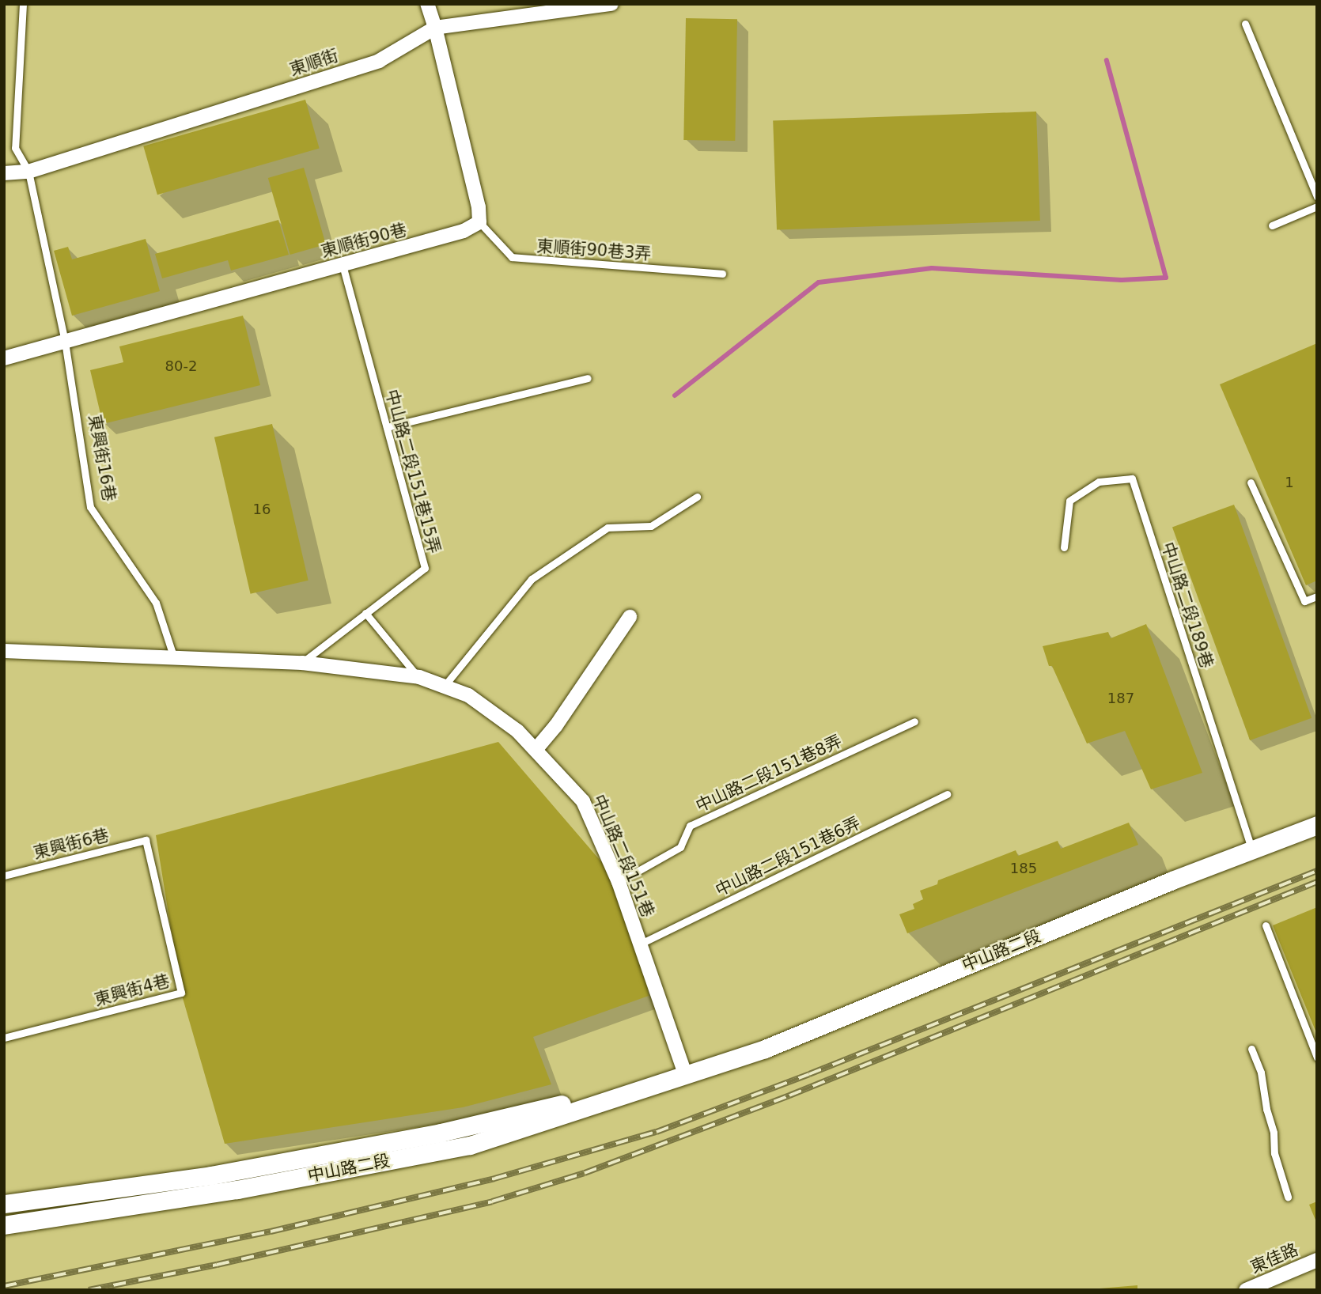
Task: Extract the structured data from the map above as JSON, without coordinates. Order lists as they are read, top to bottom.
{
  "streets": {
    "main road": ["中山路二段"],
    "street": [
      "東順街",
      "東順街90巷",
      "中山路二段151巷",
      "東佳路"
    ],
    "lane": [
      "東順街90巷3弄",
      "東興街16巷",
      "中山路二段151巷15弄",
      "中山路二段189巷",
      "中山路二段151巷8弄",
      "東興街6巷",
      "中山路二段151巷6弄",
      "東興街4巷"
    ]
  },
  "crossings": [
    ["東順街90巷", "東順街90巷3弄"],
    ["東順街90巷", "東興街16巷"],
    ["東順街90巷", "中山路二段151巷15弄"],
    ["中山路二段151巷15弄", "中山路二段151巷"],
    ["中山路二段189巷", "中山路二段"],
    ["中山路二段151巷8弄", "中山路二段151巷"],
    ["東興街6巷", "東興街4巷"],
    ["中山路二段151巷", "中山路二段151巷6弄"],
    ["中山路二段151巷", "中山路二段"]
  ],
  "house_numbers": [
    "80-2",
    "1",
    "16",
    "187",
    "185"
  ]
}
